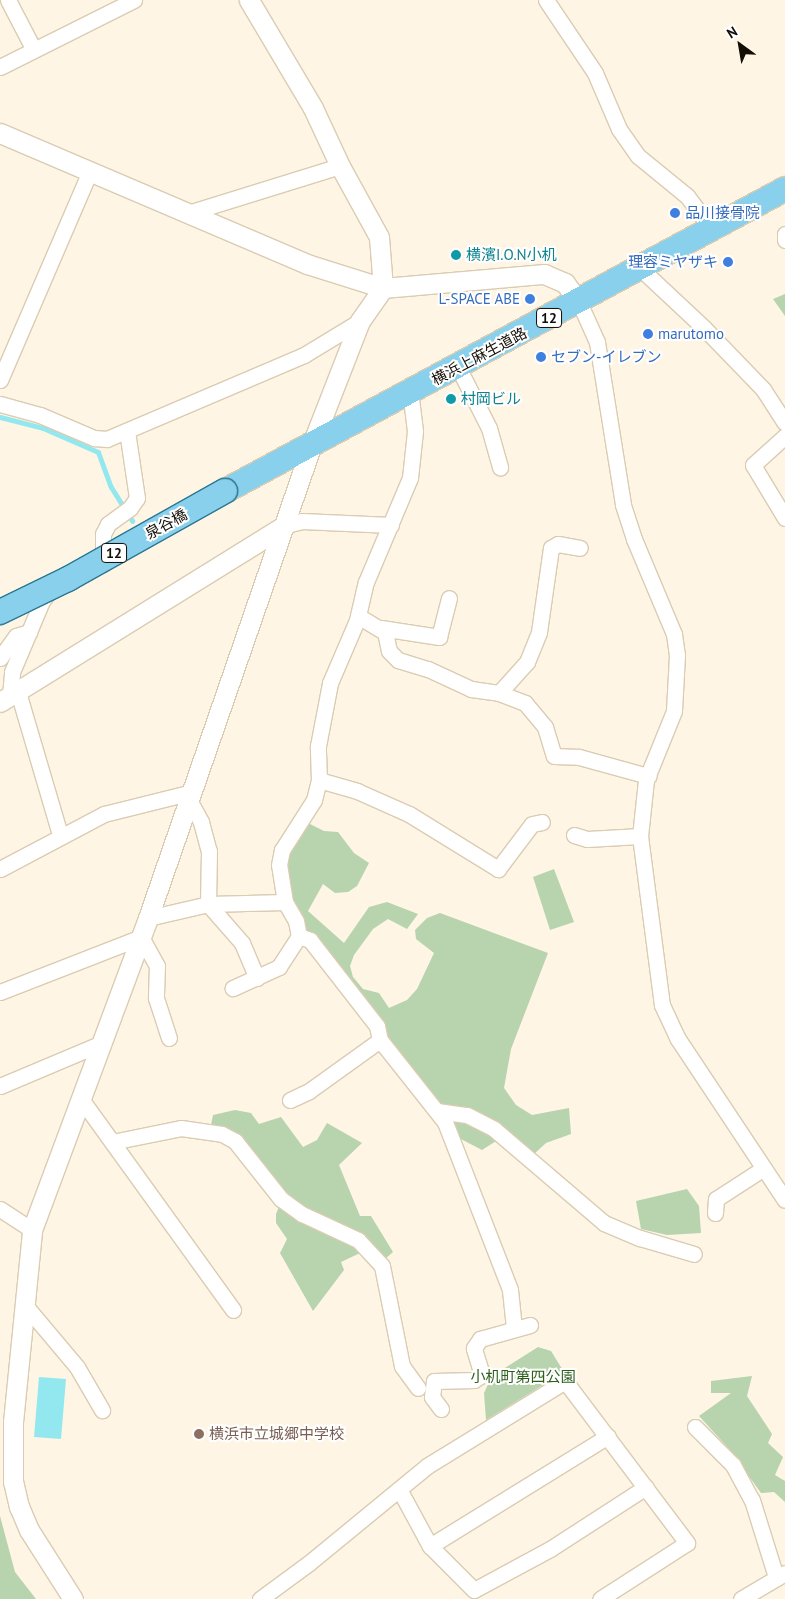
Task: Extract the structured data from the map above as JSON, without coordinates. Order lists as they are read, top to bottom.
{
  "streets": {
    "main road": ["12", "横浜上麻生道路", "泉谷橋"]
  },
  "crossings": [
    ["横浜上麻生道路", "泉谷橋"]
  ],
  "parks": ["小机町第四公園"],
  "places": [
    "品川接骨院",
    "横濱I.O.N小机",
    "理容ミヤザキ",
    "L-SPACE ABE",
    "marutomo",
    "セブン-イレブン",
    "村岡ビル",
    "横浜市立城郷中学校"
  ],
  "north": "top left"
}
